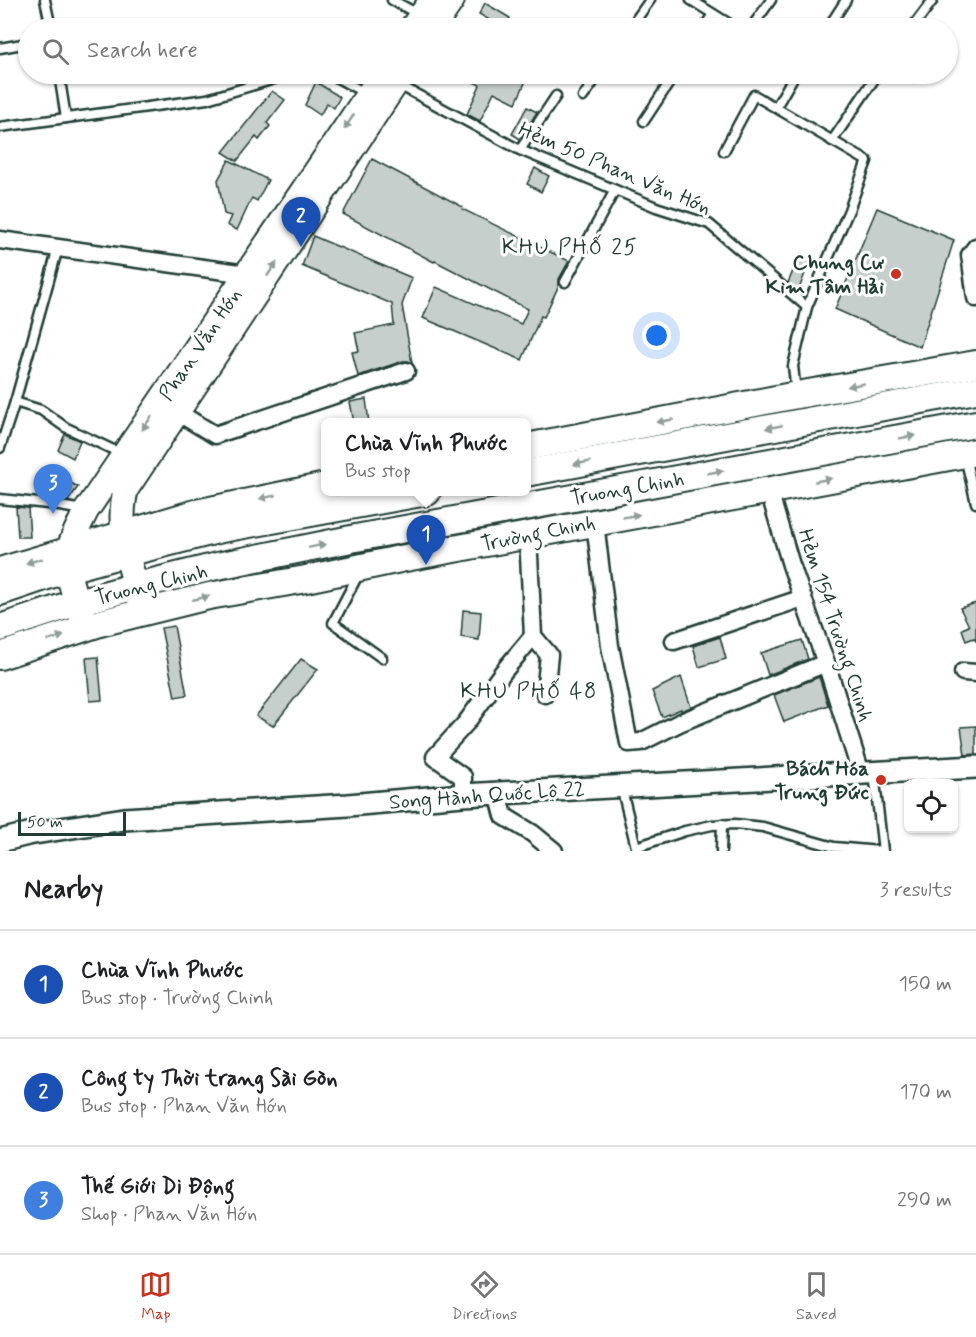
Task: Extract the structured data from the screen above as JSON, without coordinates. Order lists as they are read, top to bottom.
{
  "streets": {
    "main road": ["Phan Văn Hớn", "Truong Chinh", "Trường Chinh"],
    "street": ["Hẻm 154 Trường Chinh", "Song Hành Quốc Lộ 22"],
    "lane": ["Hẻm 50 Phan Văn Hớn"]
  },
  "crossings": [
    ["Phan Văn Hớn", "Truong Chinh"],
    ["Phan Văn Hớn", "Trường Chinh"],
    ["Trường Chinh", "Hẻm 154 Trường Chinh"],
    ["Hẻm 154 Trường Chinh", "Song Hành Quốc Lộ 22"]
  ],
  "districts": ["KHU PHỐ 25", "KHU PHỐ 48"],
  "places": ["Chung Cư Kim Tâm Hải", "Bách Hóa Trung Đức"],
  "scale_bar": "50 m",
  "page": {
    "search": "Search here",
    "pins": ["2", "3", "1"],
    "popup": ["Chùa Vĩnh Phước", "Bus stop"],
    "scale": "50 m",
    "heading": ["Nearby", "3 results"],
    "list": [
      {
        "mark": "1",
        "name": "Chùa Vĩnh Phước",
        "note": "Bus stop · Trường Chinh",
        "value": "150 m"
      },
      {
        "mark": "2",
        "name": "Công ty Thời trang Sài Gòn",
        "note": "Bus stop · Phan Văn Hớn",
        "value": "170 m"
      },
      {
        "mark": "3",
        "name": "Thế Giới Di Động",
        "note": "Shop · Phan Văn Hớn",
        "value": "290 m"
      }
    ],
    "nav": ["Map", "Directions", "Saved"]
  }
}
